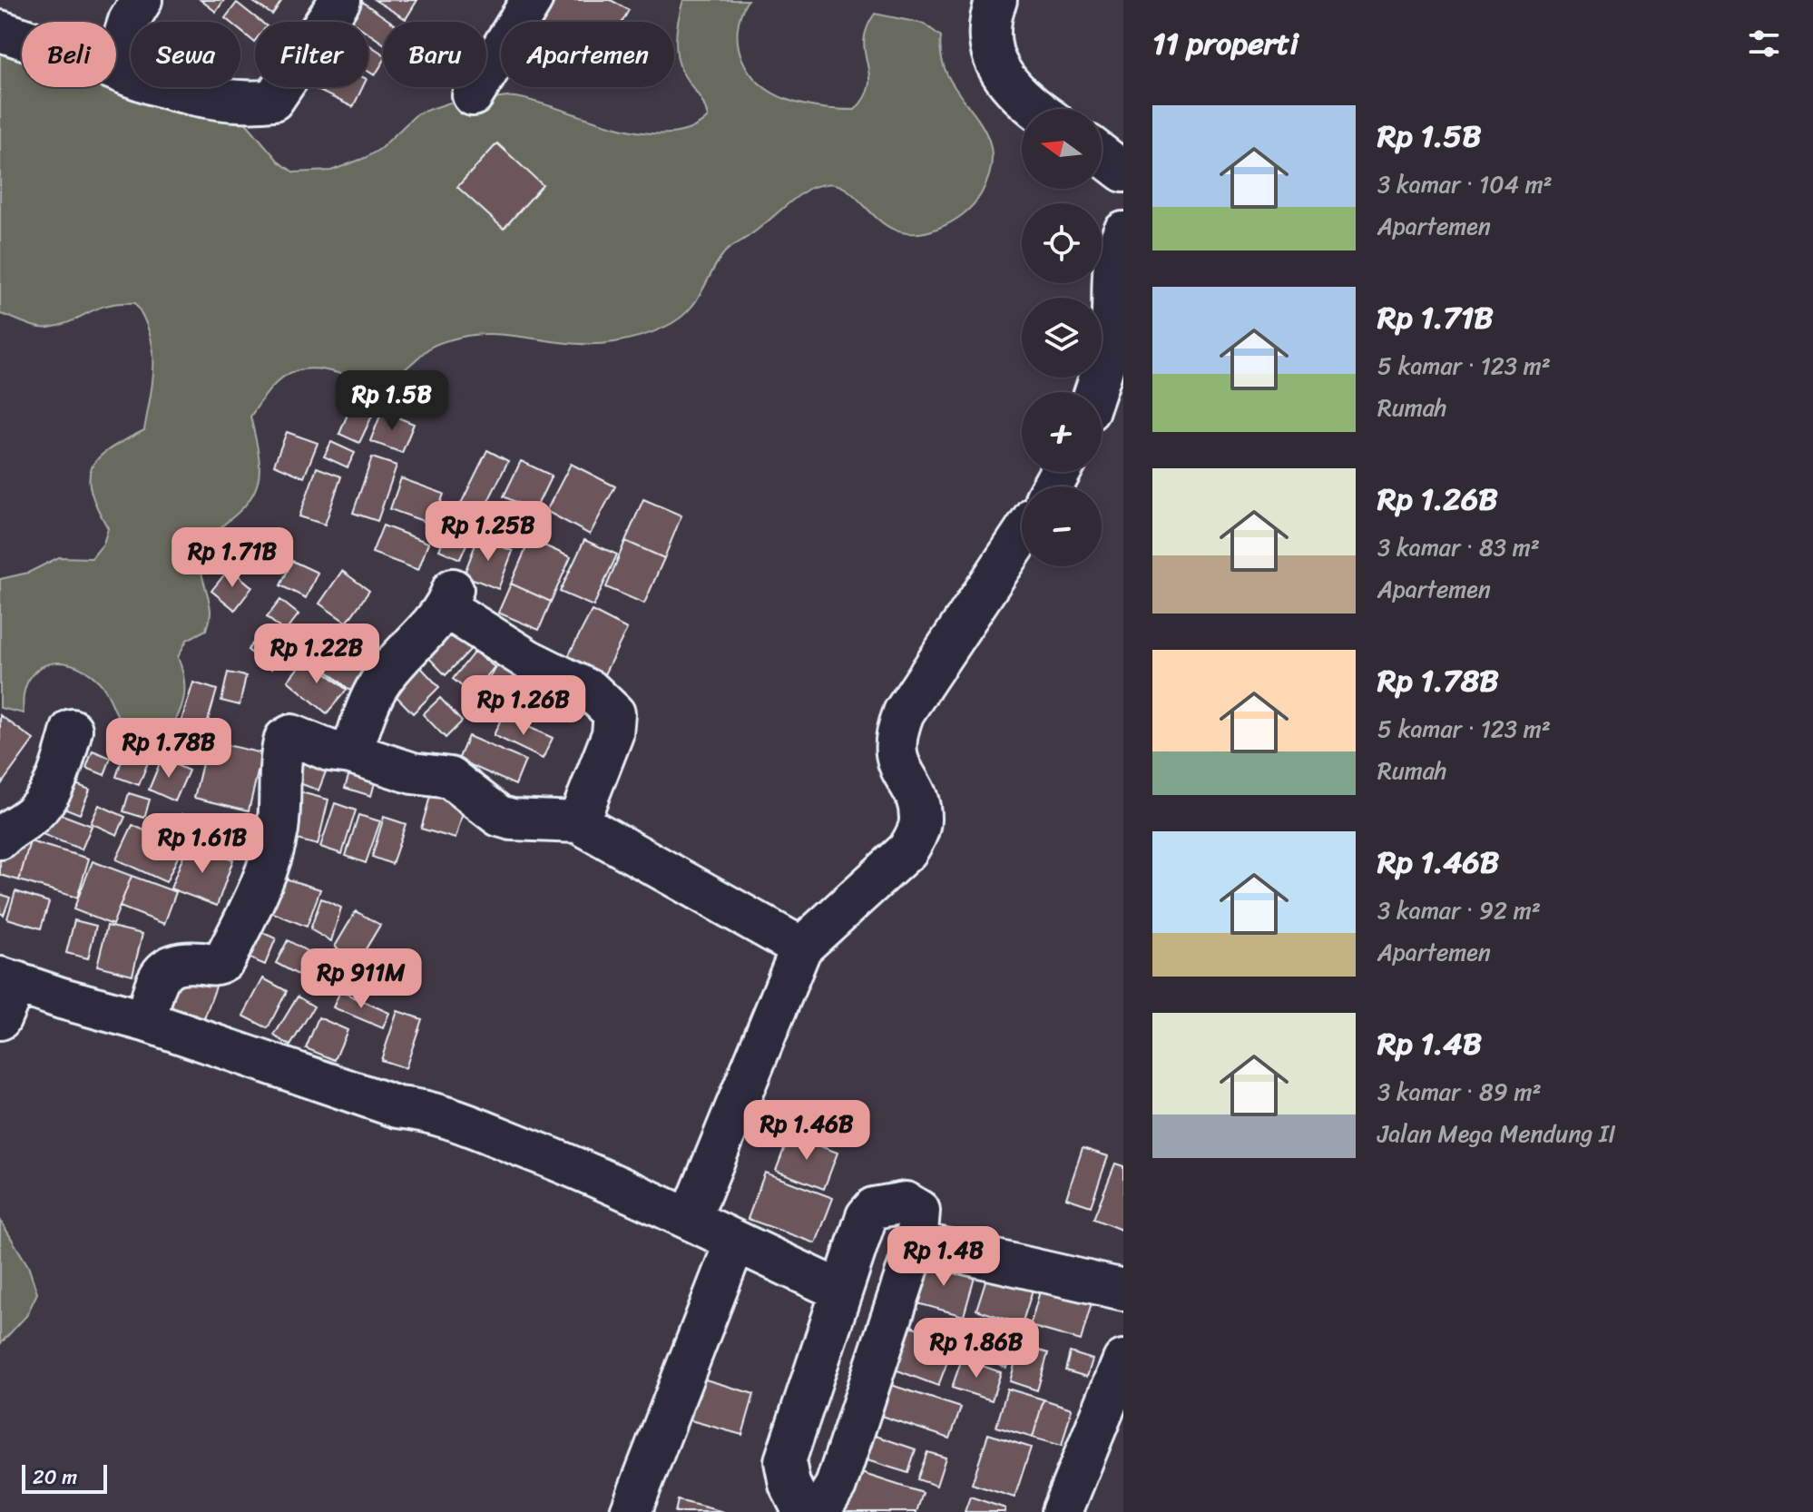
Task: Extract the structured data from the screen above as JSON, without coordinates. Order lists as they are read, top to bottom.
{
  "scale_bar": "20 m",
  "north": "left",
  "page": {
    "heading": "11 properti",
    "chip": [
      "Beli",
      "Sewa",
      "Filter",
      "Baru",
      "Apartemen"
    ],
    "list": [
      {
        "name": "Rp 1.5B",
        "note": "3 kamar · 104 m² · Apartemen"
      },
      {
        "name": "Rp 1.71B",
        "note": "5 kamar · 123 m² · Rumah"
      },
      {
        "name": "Rp 1.26B",
        "note": "3 kamar · 83 m² · Apartemen"
      },
      {
        "name": "Rp 1.78B",
        "note": "5 kamar · 123 m² · Rumah"
      },
      {
        "name": "Rp 1.46B",
        "note": "3 kamar · 92 m² · Apartemen"
      },
      {
        "name": "Rp 1.4B",
        "note": "3 kamar · 89 m² · Jalan Mega Mendung II"
      }
    ],
    "map_buttons": ["+", "−"],
    "price": [
      "Rp 1.5B",
      "Rp 1.25B",
      "Rp 1.71B",
      "Rp 1.22B",
      "Rp 1.26B",
      "Rp 1.78B",
      "Rp 1.61B",
      "Rp 911M",
      "Rp 1.46B",
      "Rp 1.4B",
      "Rp 1.86B"
    ],
    "scale": "20 m"
  }
}
